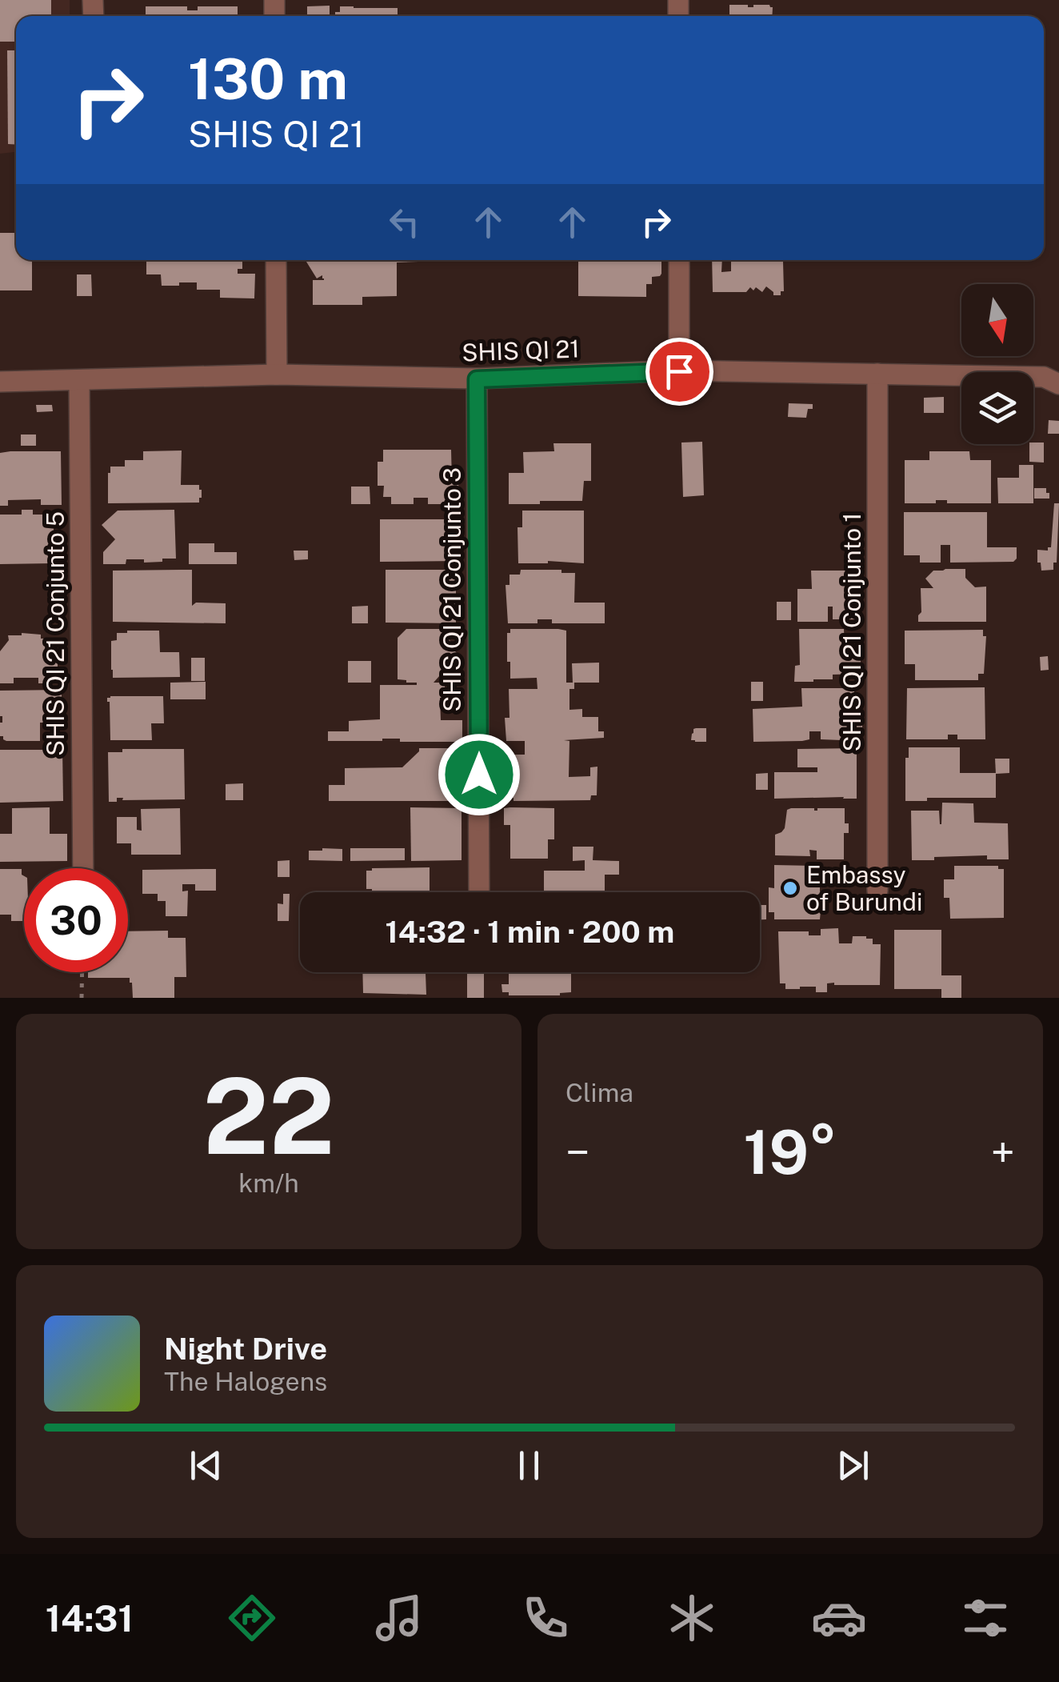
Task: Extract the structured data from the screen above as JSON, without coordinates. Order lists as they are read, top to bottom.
{
  "streets": {
    "street": [
      "SHIS QI 21",
      "SHIS QI 21 Conjunto 3",
      "SHIS QI 21 Conjunto 1",
      "SHIS QI 21 Conjunto 5"
    ]
  },
  "crossings": [
    ["SHIS QI 21", "SHIS QI 21 Conjunto 3"],
    ["SHIS QI 21", "SHIS QI 21 Conjunto 1"],
    ["SHIS QI 21", "SHIS QI 21 Conjunto 5"]
  ],
  "places": ["Embassy of Burundi"],
  "north": "bottom",
  "page": {
    "turn": ["130 m", "SHIS QI 21"],
    "limit": "30",
    "trip": "14:32 · 1 min · 200 m",
    "tile": [
      ["22", "km/h"],
      "Clima"
    ],
    "heat": ["−", "19°", "+"],
    "song": ["Night Drive", "The Halogens"],
    "tabs": "14:31"
  }
}
